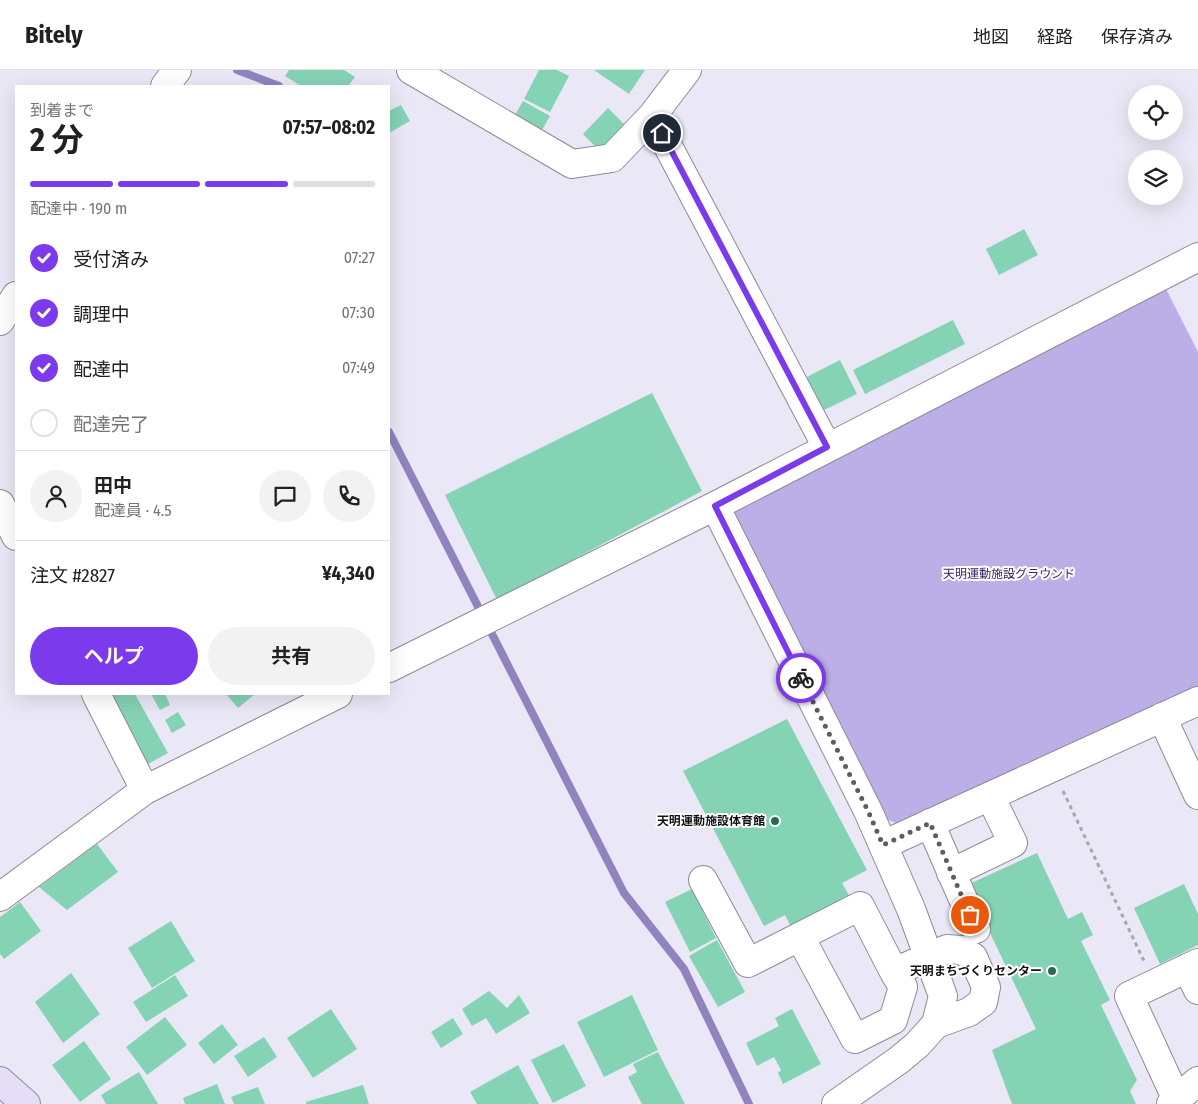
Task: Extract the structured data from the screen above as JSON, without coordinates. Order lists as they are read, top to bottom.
{
  "parks": ["天明運動施設グラウンド"],
  "places": ["天明運動施設体育館", "天明まちづくりセンター"],
  "page": {
    "header": "Bitely",
    "nav": ["地図", "経路", "保存済み"],
    "heading": ["2 分", "到着まで", "07:57–08:02"],
    "panel": [
      "田中",
      "配達員 · 4.5",
      "注文 #2827",
      "¥4,340"
    ],
    "bar": "配達中 · 190 m",
    "list": [
      ["受付済み", "07:27"],
      ["調理中", "07:30"],
      ["配達中", "07:49"],
      "配達完了"
    ],
    "buttons": ["ヘルプ", "共有"]
  }
}
